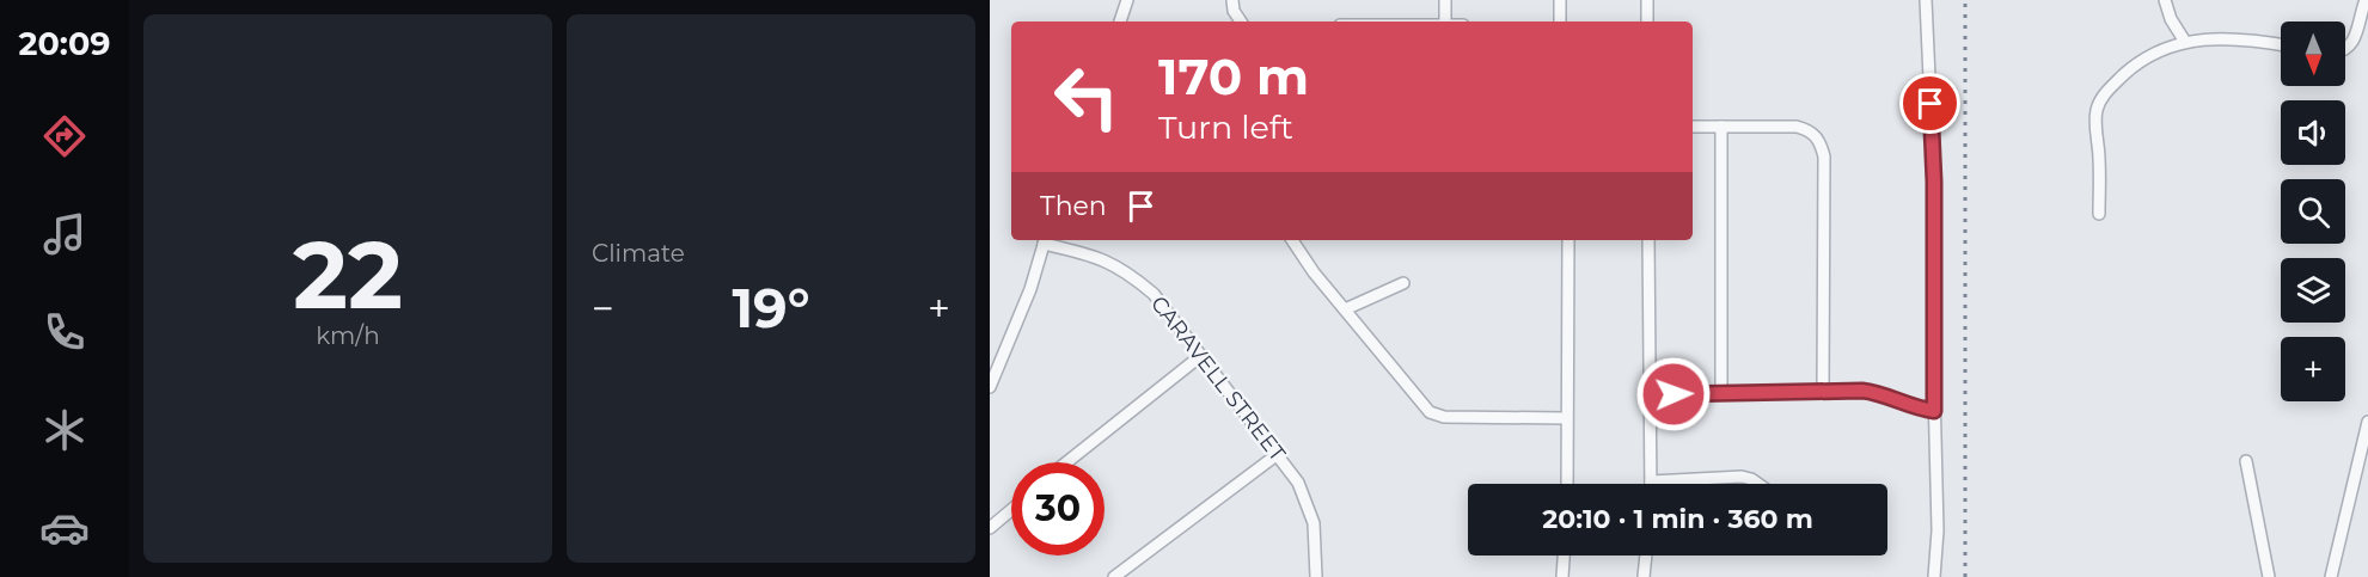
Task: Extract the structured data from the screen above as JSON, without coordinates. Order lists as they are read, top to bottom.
{
  "streets": {
    "street": ["CARAVELL STREET"]
  },
  "north": "bottom",
  "page": {
    "tabs": "20:09",
    "tile": [
      ["22", "km/h"],
      "Climate"
    ],
    "map_buttons": "+",
    "turn": ["170 m", "Turn left"],
    "then": "Then",
    "heat": ["−", "19°", "+"],
    "limit": "30",
    "trip": "20:10 · 1 min · 360 m"
  }
}
